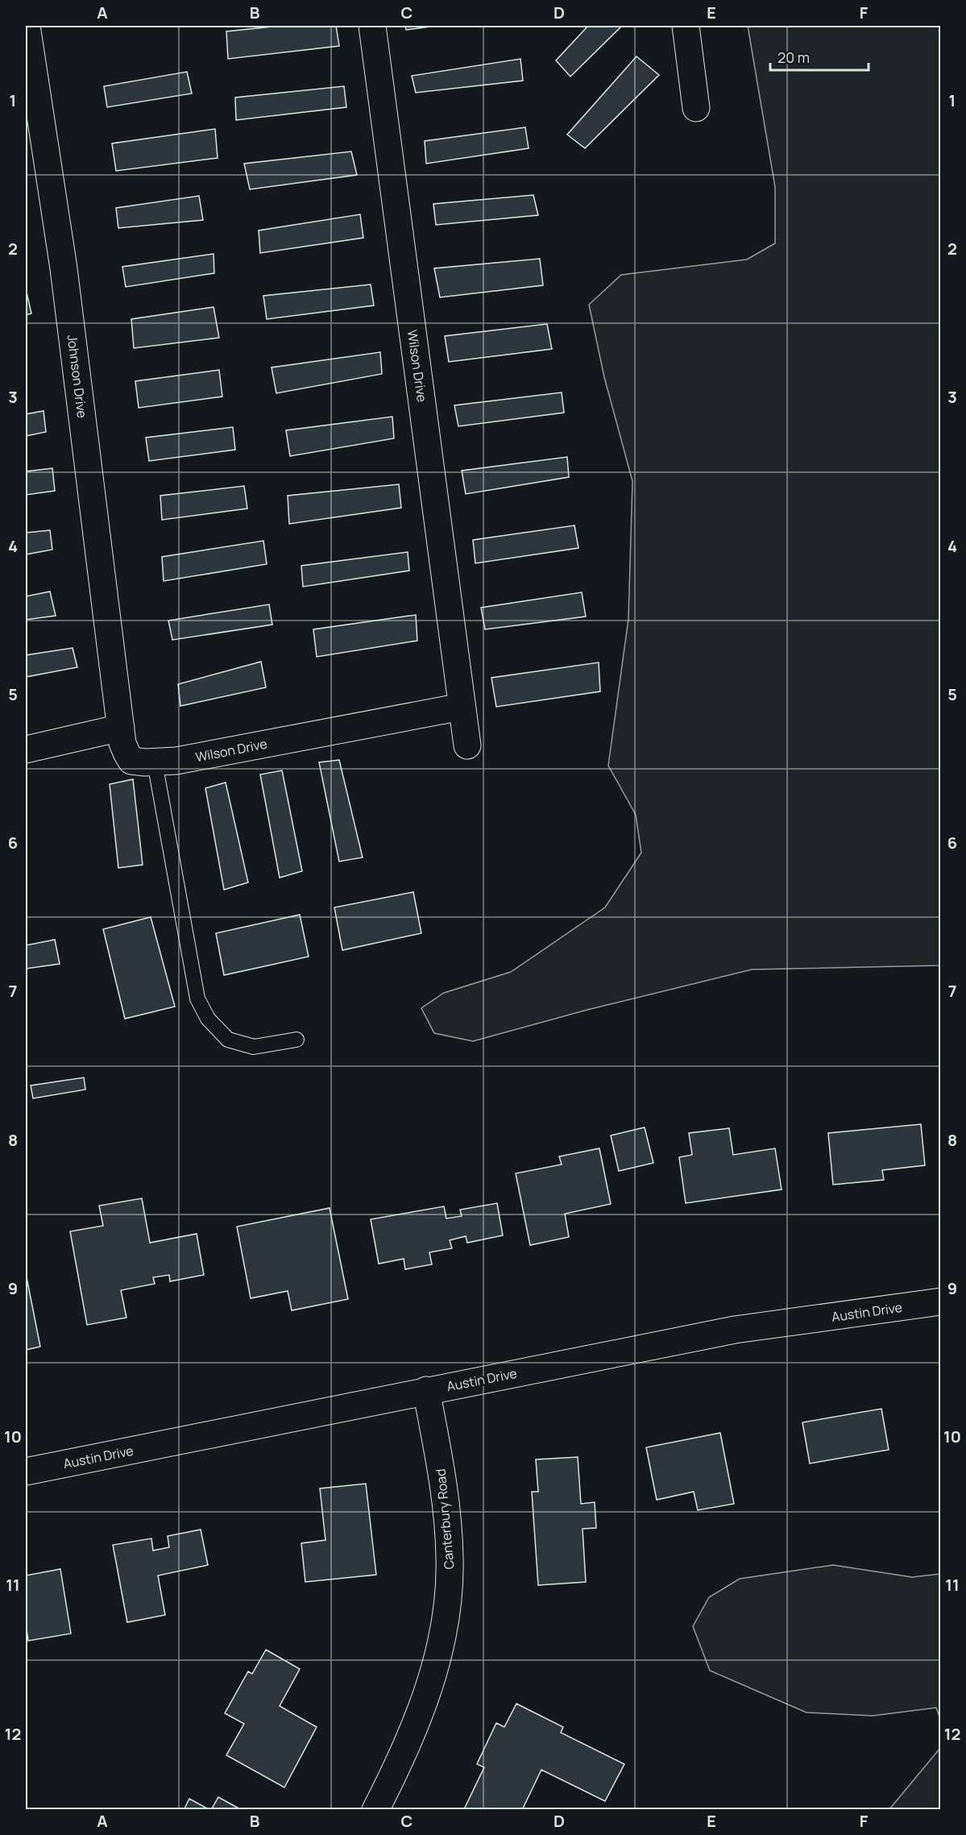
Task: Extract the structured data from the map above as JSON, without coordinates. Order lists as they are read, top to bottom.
{
  "streets": {
    "street": [
      "Wilson Drive",
      "Johnson Drive",
      "Austin Drive",
      "Canterbury Road"
    ]
  },
  "crossings": [
    ["Wilson Drive", "Johnson Drive"],
    ["Austin Drive", "Canterbury Road"]
  ],
  "scale_bar": "20 m",
  "grid": {
    "columns": [
      "A",
      "B",
      "C",
      "D",
      "E",
      "F"
    ],
    "rows": [
      "1",
      "2",
      "3",
      "4",
      "5",
      "6",
      "7",
      "8",
      "9",
      "10",
      "11",
      "12"
    ]
  }
}
